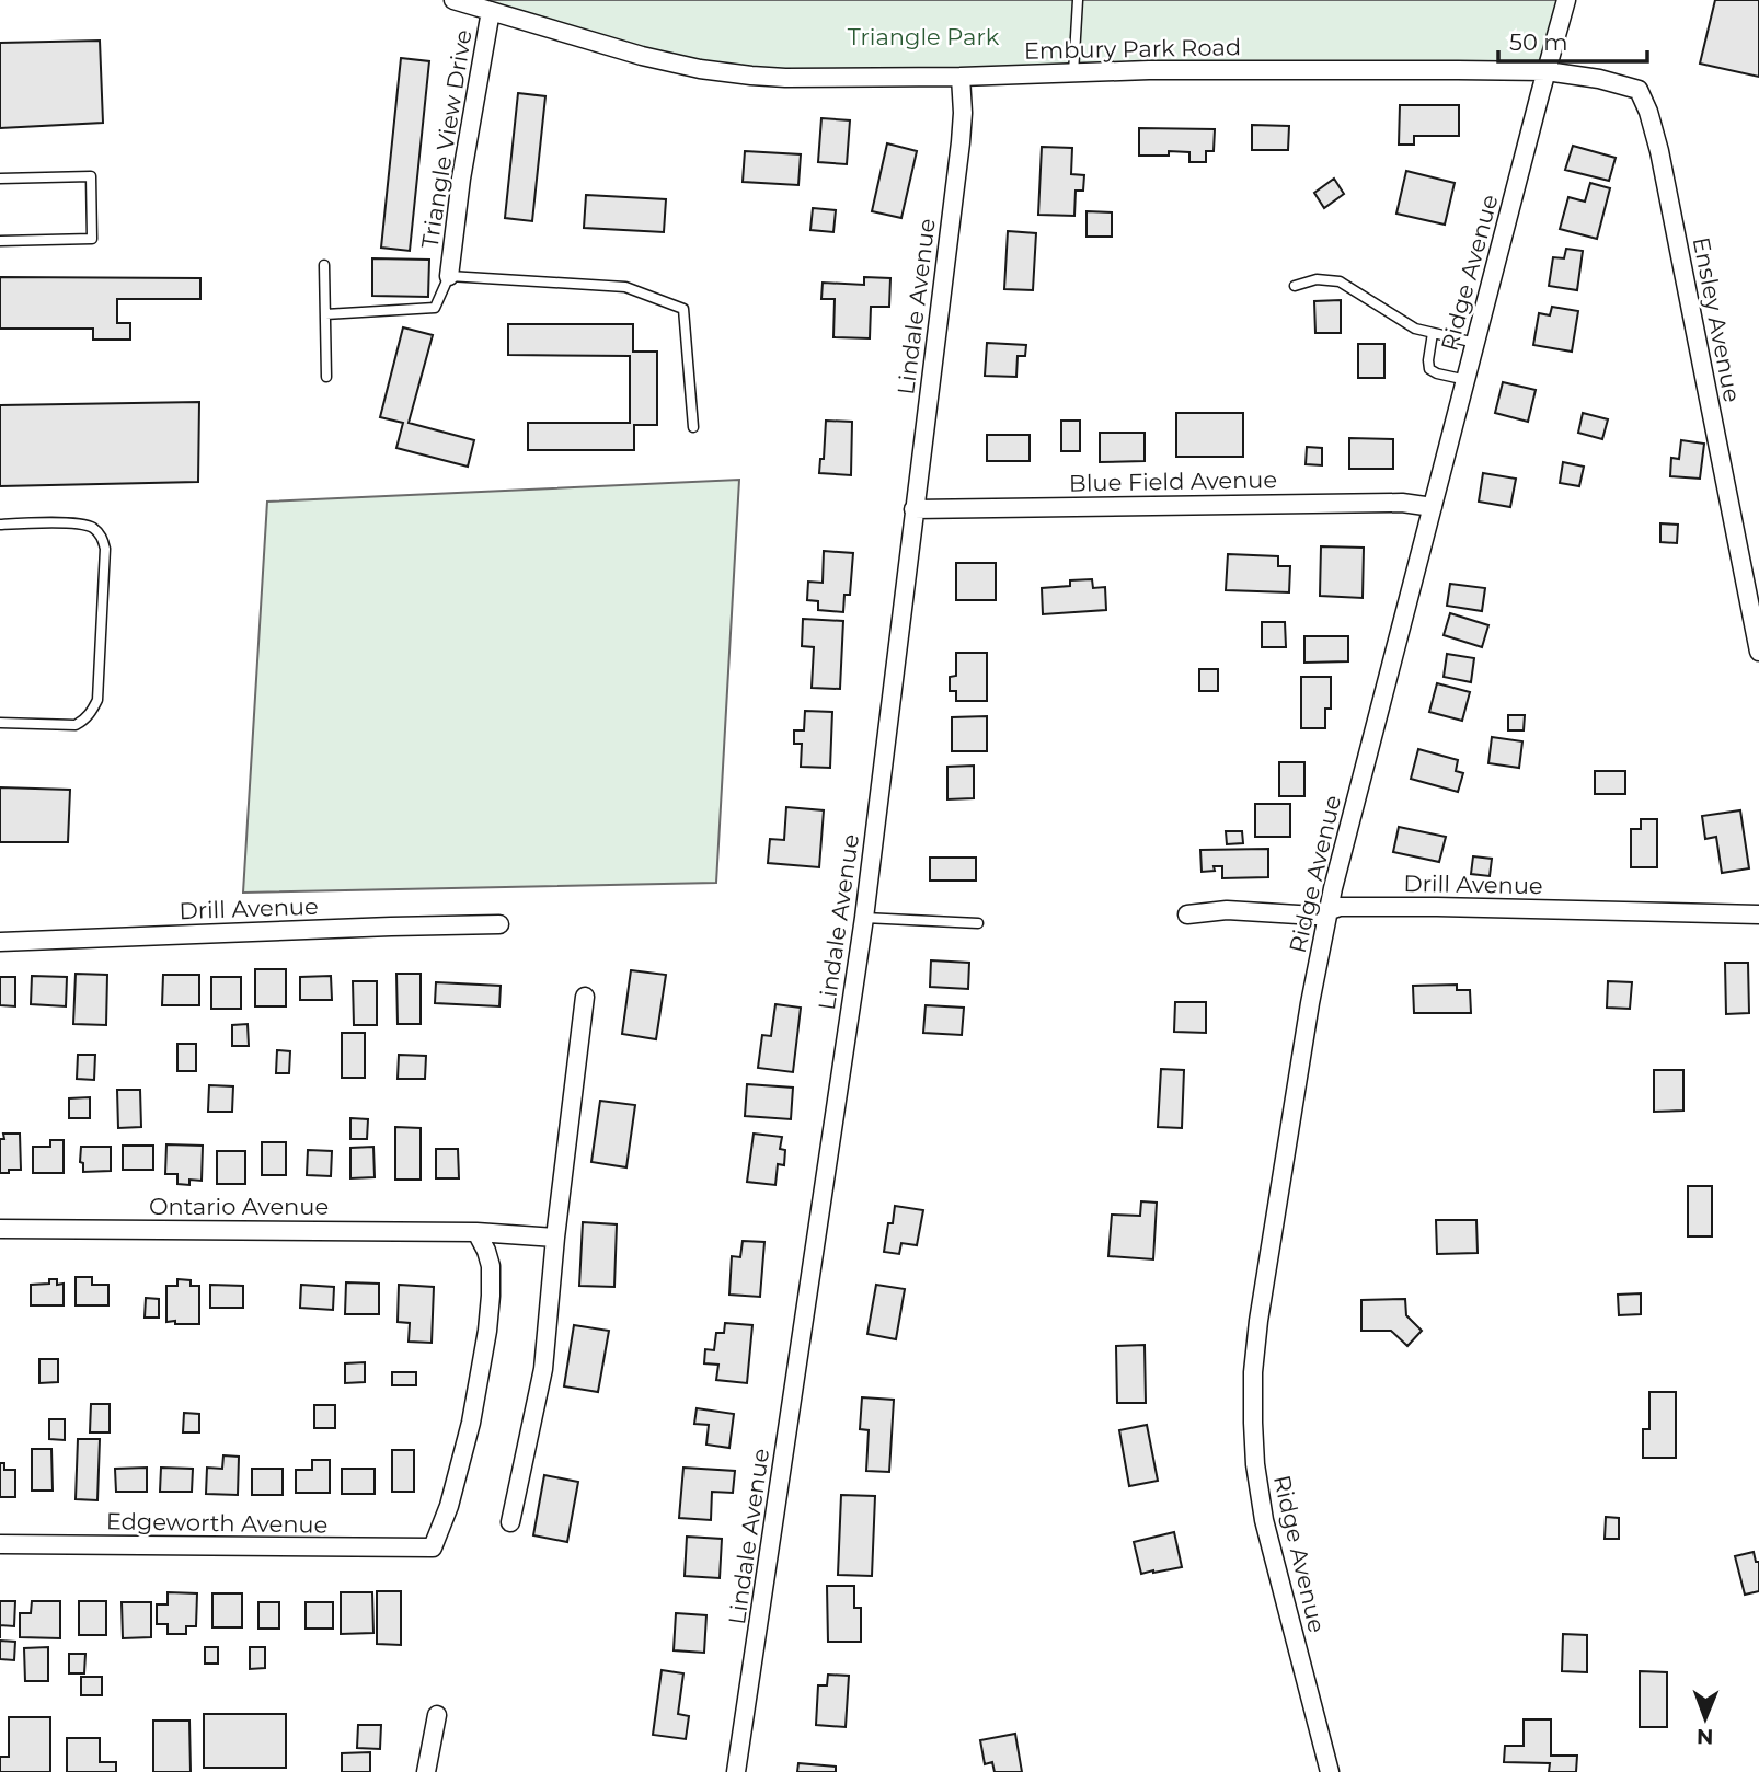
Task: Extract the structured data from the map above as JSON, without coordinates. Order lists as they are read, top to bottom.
{
  "streets": {
    "street": [
      "Embury Park Road",
      "Triangle View Drive",
      "Ridge Avenue",
      "Lindale Avenue",
      "Ensley Avenue",
      "Blue Field Avenue",
      "Drill Avenue",
      "Ontario Avenue",
      "Edgeworth Avenue"
    ]
  },
  "crossings": [
    ["Embury Park Road", "Triangle View Drive"],
    ["Embury Park Road", "Ridge Avenue"],
    ["Embury Park Road", "Lindale Avenue"],
    ["Embury Park Road", "Ensley Avenue"],
    ["Ridge Avenue", "Ensley Avenue"],
    ["Ridge Avenue", "Blue Field Avenue"],
    ["Ridge Avenue", "Drill Avenue"],
    ["Lindale Avenue", "Blue Field Avenue"],
    ["Ontario Avenue", "Edgeworth Avenue"]
  ],
  "parks": ["Triangle Park"],
  "scale_bar": "50 m",
  "north": "bottom"
}
